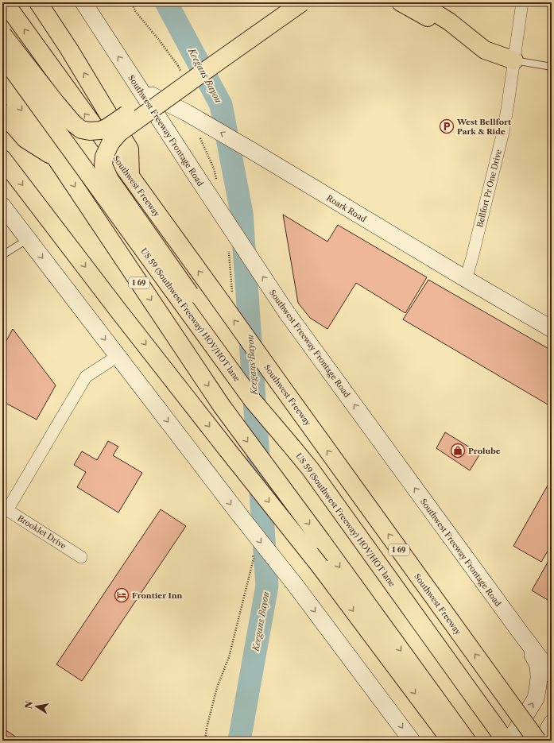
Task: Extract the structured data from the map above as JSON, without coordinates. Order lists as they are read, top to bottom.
{
  "streets": {
    "highway": ["Southwest Freeway", "I 69", "US 59 (Southwest Freeway) HOV/HOT lane"],
    "main road": ["Southwest Freeway Frontage Road", "Roark Road"],
    "street": ["Bellfort Pr One Drive", "Brooklet Drive"]
  },
  "crossings": [
    ["Southwest Freeway Frontage Road", "Roark Road"],
    ["Bellfort Pr One Drive", "Roark Road"]
  ],
  "one_way": ["Southwest Freeway Frontage Road", "Roark Road"],
  "water": ["Keegans Bayou"],
  "places": {
    "parking": ["West Bellfort Park & Ride"],
    "shop": ["Prolube"],
    "hotel": ["Frontier Inn"]
  },
  "north": "left"
}
